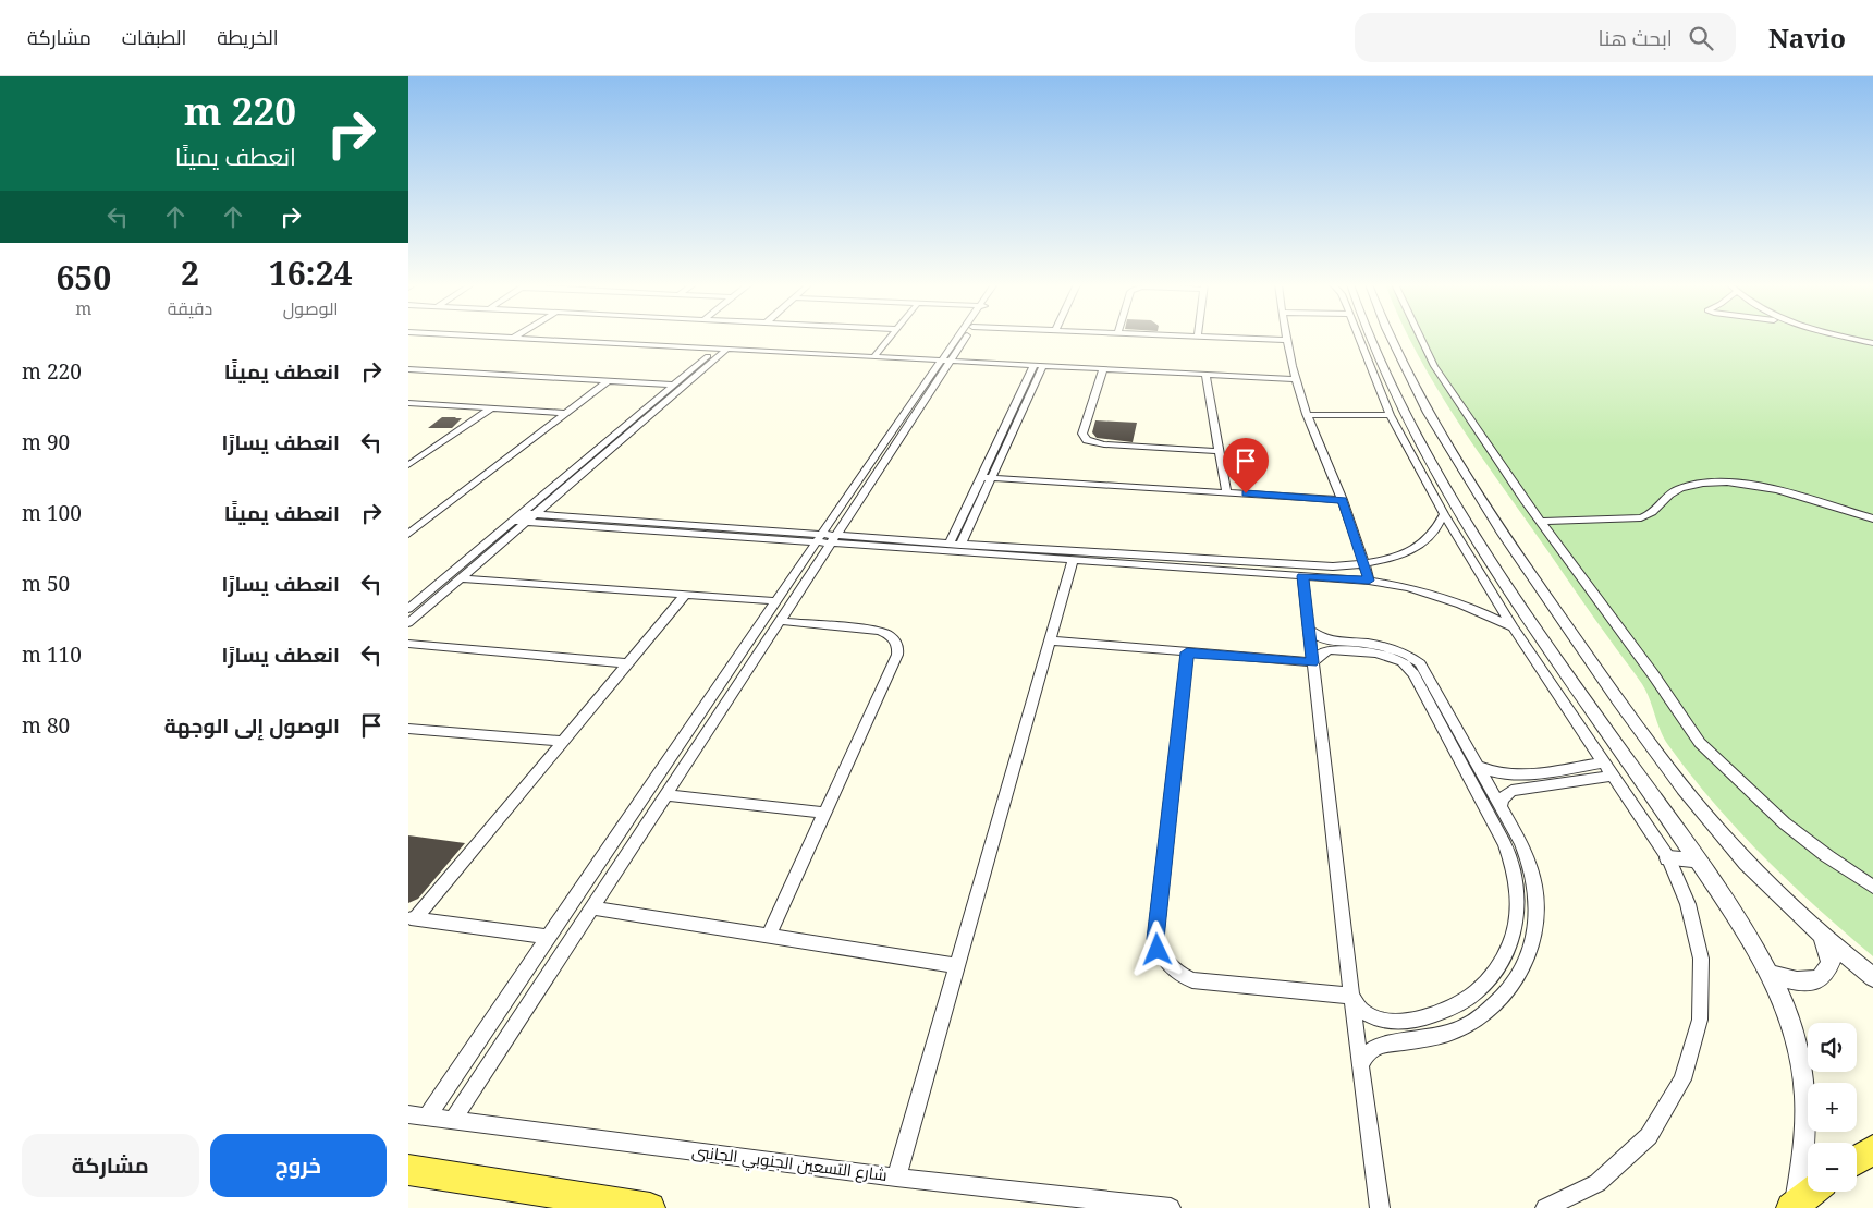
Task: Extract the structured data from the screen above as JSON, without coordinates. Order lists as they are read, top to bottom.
{
  "streets": {
    "street": ["شارع التسعين الجنوبي الجانبى"]
  },
  "page": {
    "header": "Navio",
    "search": "ابحث هنا",
    "nav": ["الخريطة", "الطبقات", "مشاركة"],
    "turn": ["220 m", "انعطف يمينًا"],
    "eta": [
      "16:24",
      "الوصول",
      "2",
      "دقيقة",
      "650",
      "m"
    ],
    "list": [
      {
        "name": "انعطف يمينًا",
        "value": "220 m"
      },
      {
        "name": "انعطف يسارًا",
        "value": "90 m"
      },
      {
        "name": "انعطف يمينًا",
        "value": "100 m"
      },
      {
        "name": "انعطف يسارًا",
        "value": "50 m"
      },
      {
        "name": "انعطف يسارًا",
        "value": "110 m"
      },
      {
        "name": "الوصول إلى الوجهة",
        "value": "80 m"
      }
    ],
    "map_buttons": ["+", "−"],
    "buttons": ["خروج", "مشاركة"]
  }
}
